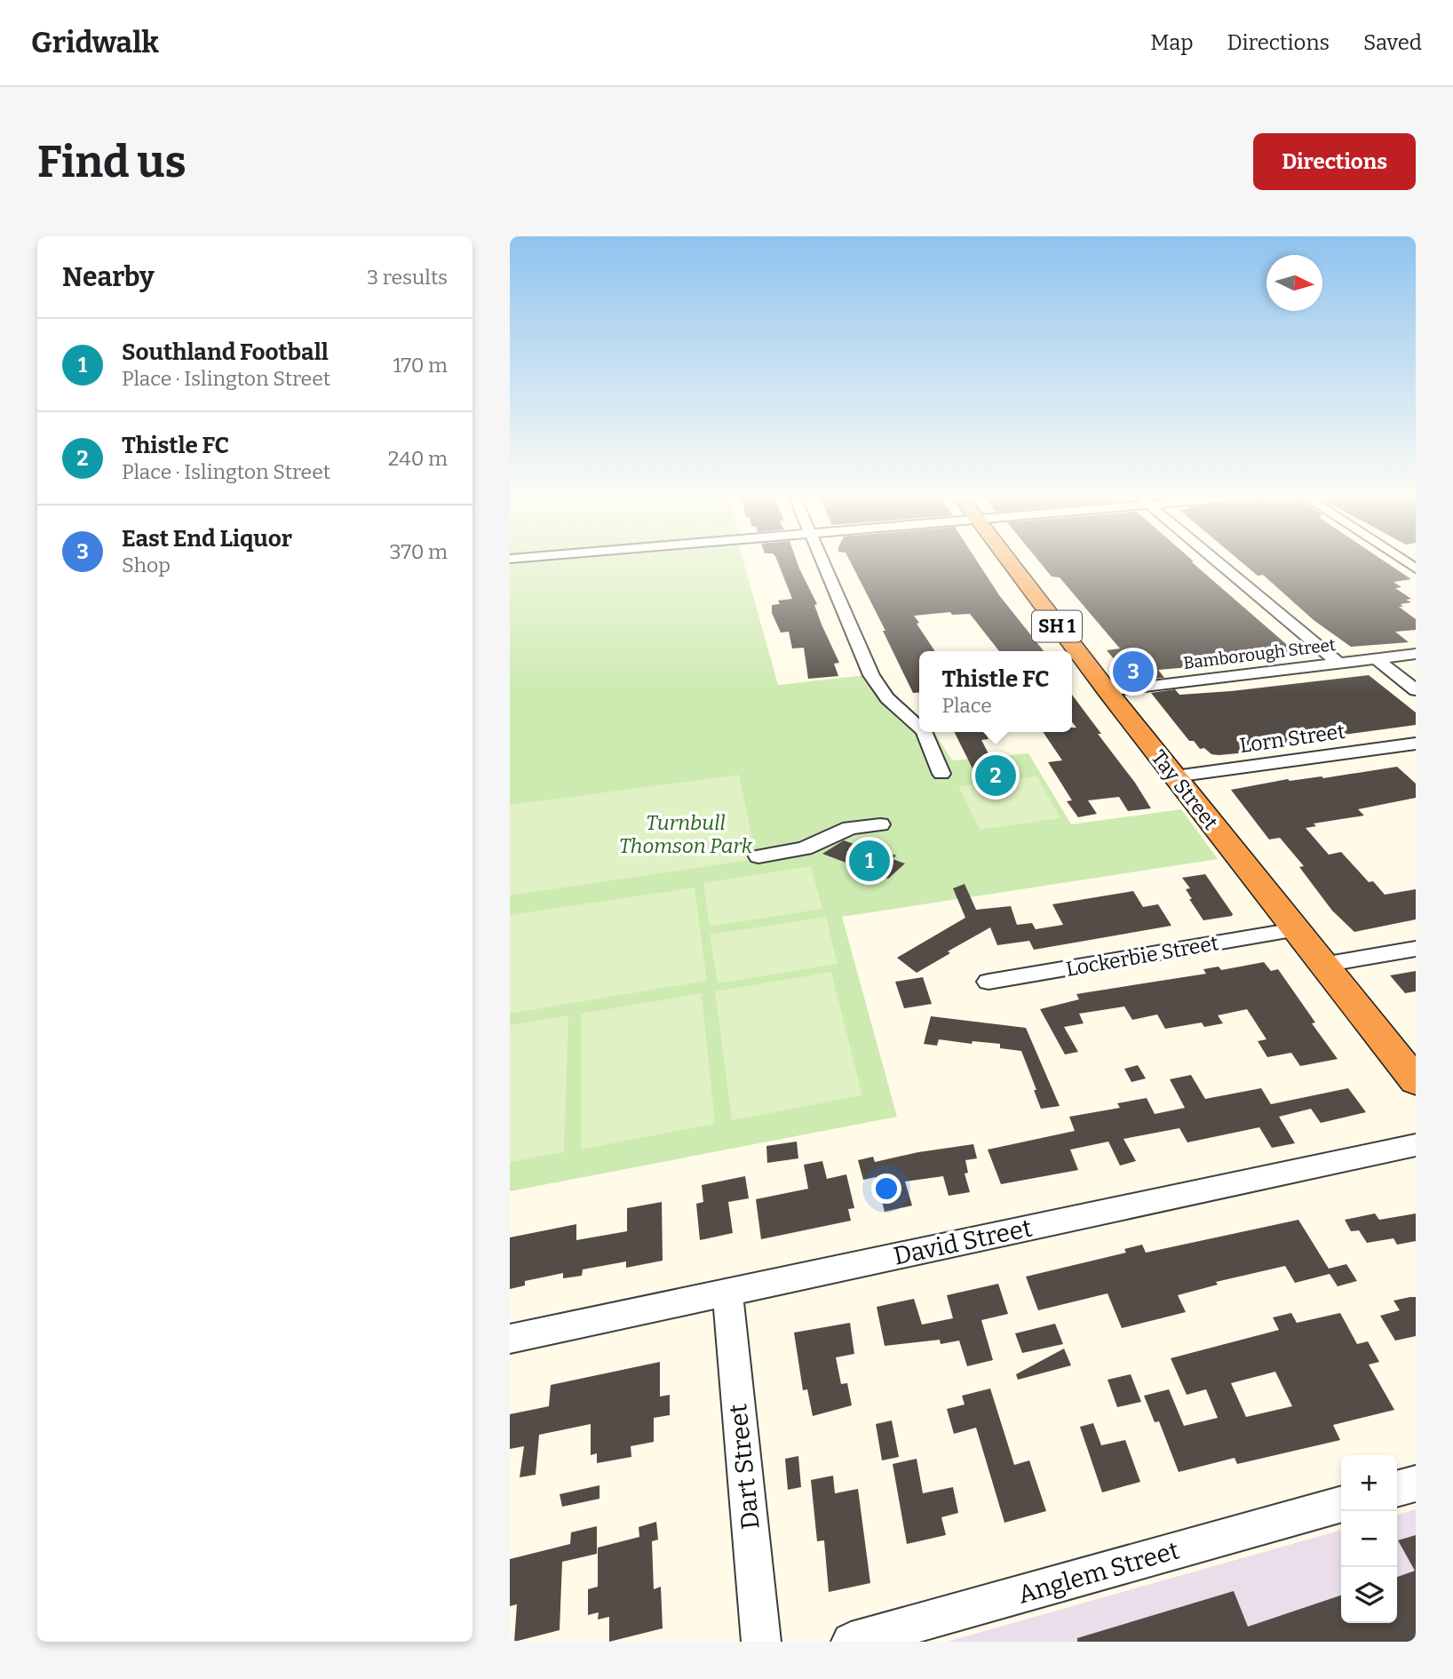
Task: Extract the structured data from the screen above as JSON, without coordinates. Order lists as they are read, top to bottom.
{
  "streets": {
    "highway": ["SH 1", "Tay Street"],
    "street": [
      "Bamborough Street",
      "Lorn Street",
      "Lockerbie Street",
      "David Street",
      "Dart Street",
      "Anglem Street"
    ]
  },
  "crossings": [
    ["Bamborough Street", "Tay Street"],
    ["Lorn Street", "Tay Street"],
    ["Tay Street", "Lockerbie Street"],
    ["David Street", "Dart Street"]
  ],
  "parks": ["Turnbull Thomson Park"],
  "north": "right",
  "page": {
    "header": "Gridwalk",
    "nav": ["Map", "Directions", "Saved"],
    "buttons": "Directions",
    "title": "Find us",
    "heading": ["Nearby", "3 results"],
    "list": [
      {
        "mark": "1",
        "name": "Southland Football",
        "note": "Place · Islington Street",
        "value": "170 m"
      },
      {
        "mark": "2",
        "name": "Thistle FC",
        "note": "Place · Islington Street",
        "value": "240 m"
      },
      {
        "mark": "3",
        "name": "East End Liquor",
        "note": "Shop",
        "value": "370 m"
      }
    ],
    "pins": ["3", "2", "1"],
    "popup": ["Thistle FC", "Place"],
    "map_buttons": ["+", "−"]
  }
}
